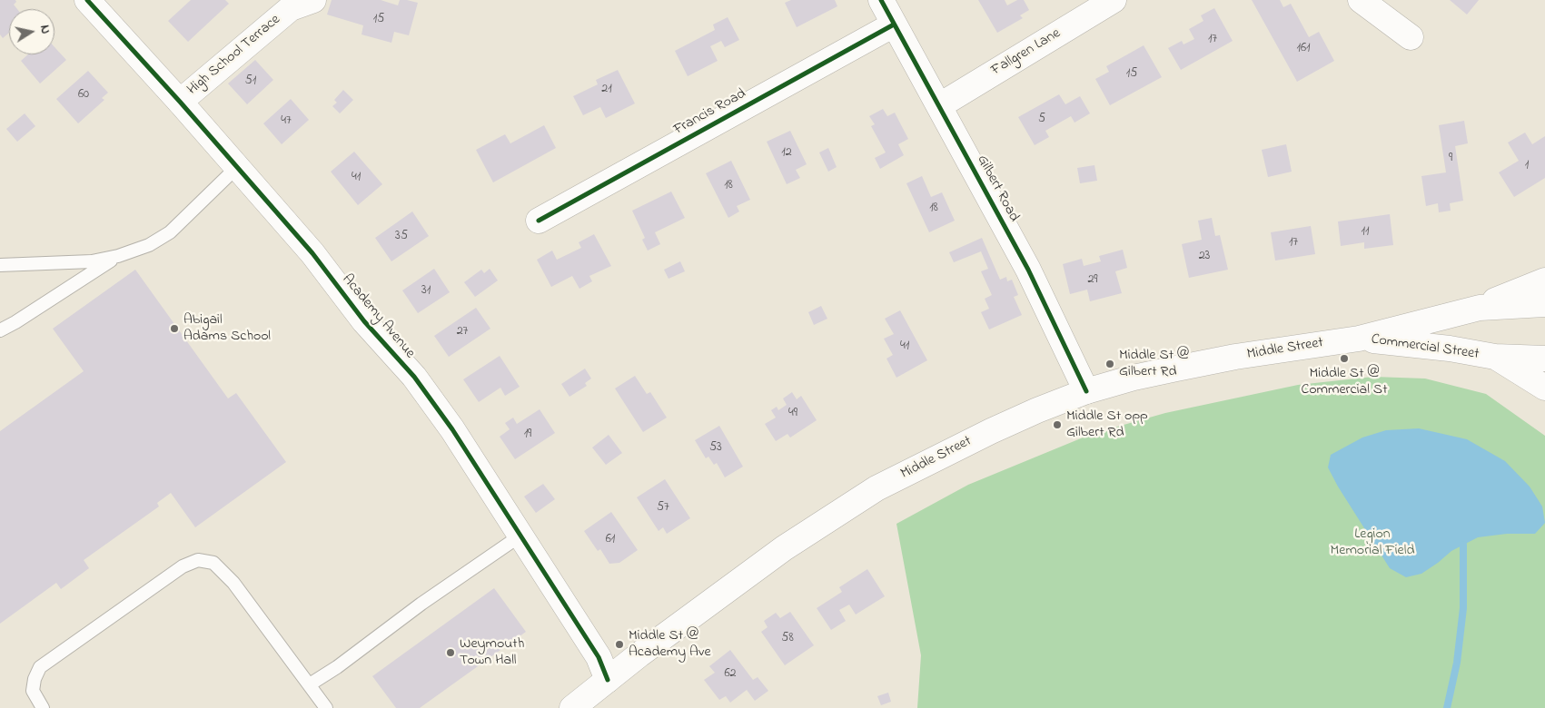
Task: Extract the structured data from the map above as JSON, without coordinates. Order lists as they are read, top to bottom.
{
  "streets": {
    "street": [
      "Fallgren Lane",
      "High School Terrace",
      "Francis Road",
      "Gilbert Road",
      "Academy Avenue",
      "Commercial Street",
      "Middle Street"
    ]
  },
  "crossings": [
    ["Fallgren Lane", "Gilbert Road"],
    ["High School Terrace", "Academy Avenue"],
    ["Francis Road", "Gilbert Road"],
    ["Gilbert Road", "Middle Street"],
    ["Academy Avenue", "Middle Street"],
    ["Commercial Street", "Middle Street"]
  ],
  "parks": ["Legion Memorial Field"],
  "places": [
    "Abigail Adams School",
    "Middle St @ Commercial St",
    "Middle St @ Gilbert Rd",
    "Middle St opp Gilbert Rd",
    "Middle St @ Academy Ave",
    "Weymouth Town Hall"
  ],
  "house_numbers": [
    "15",
    "17",
    "161",
    "15",
    "51",
    "21",
    "60",
    "5",
    "47",
    "12",
    "9",
    "1",
    "41",
    "18",
    "18",
    "11",
    "35",
    "17",
    "23",
    "29",
    "31",
    "27",
    "41",
    "49",
    "19",
    "53",
    "57",
    "61",
    "58",
    "62"
  ],
  "north": "right"
}
